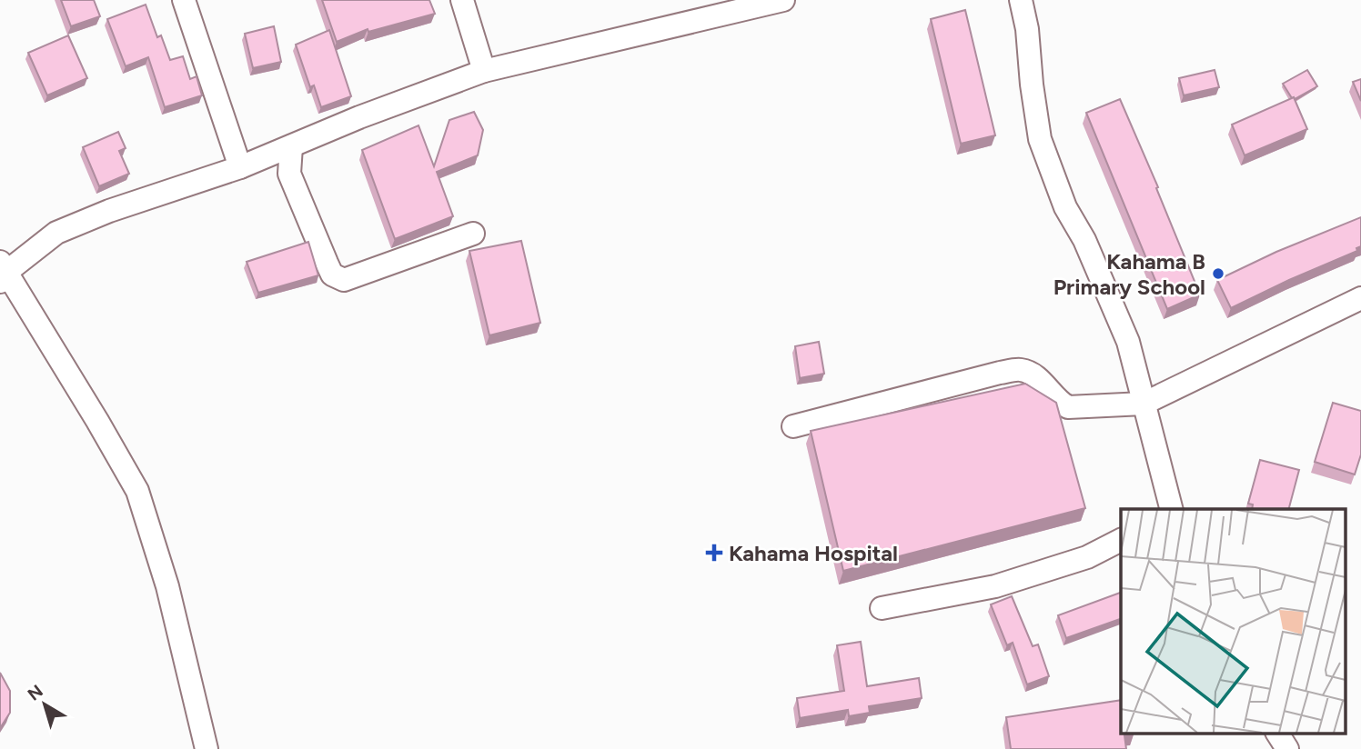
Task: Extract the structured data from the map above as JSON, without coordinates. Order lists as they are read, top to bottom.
{
  "places": {
    "other": ["Kahama B Primary School"],
    "health": ["Kahama Hospital"]
  },
  "north": "top left"
}
